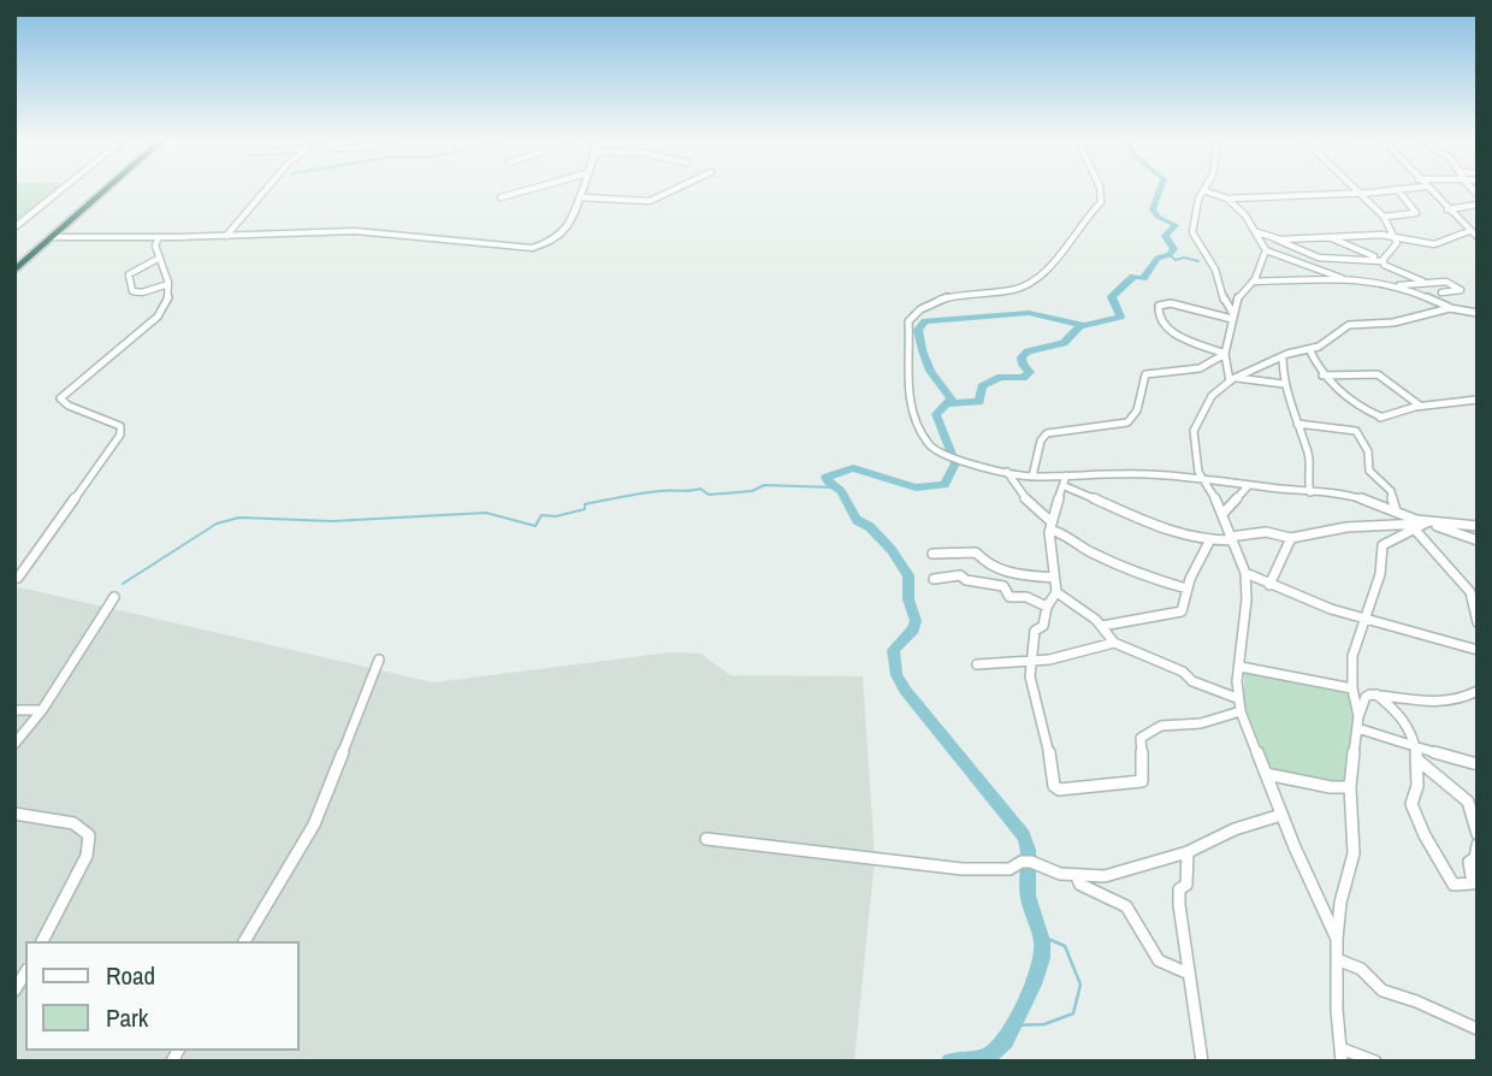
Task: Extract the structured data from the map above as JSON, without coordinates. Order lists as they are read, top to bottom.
{
  "legend": ["Road", "Park"]
}
